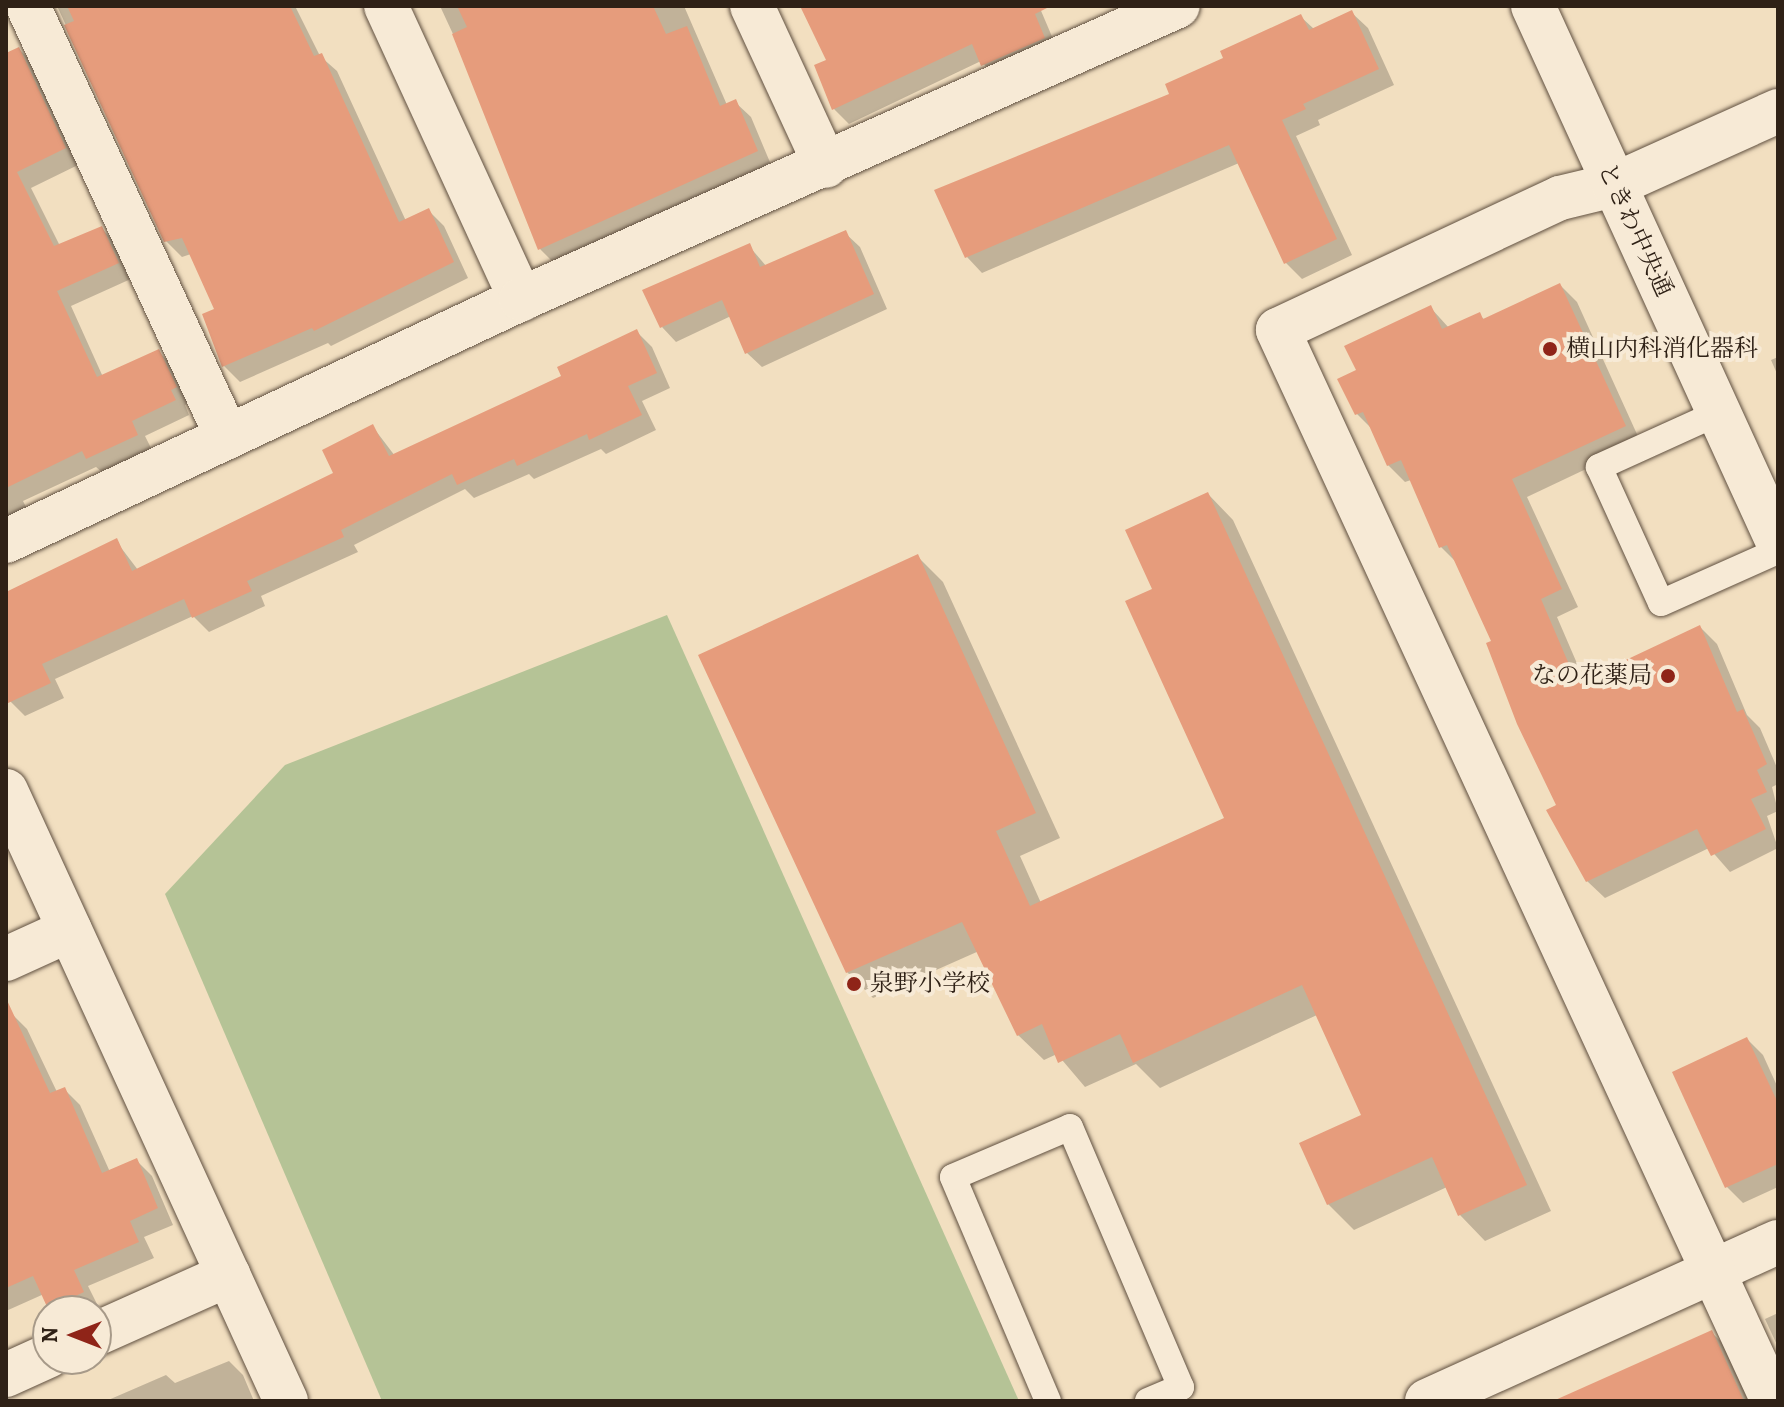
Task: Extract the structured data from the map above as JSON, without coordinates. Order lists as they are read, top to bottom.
{
  "streets": {
    "street": ["ときわ中央通"]
  },
  "places": ["横山内科消化器科", "なの花薬局", "泉野小学校"],
  "north": "left"
}
